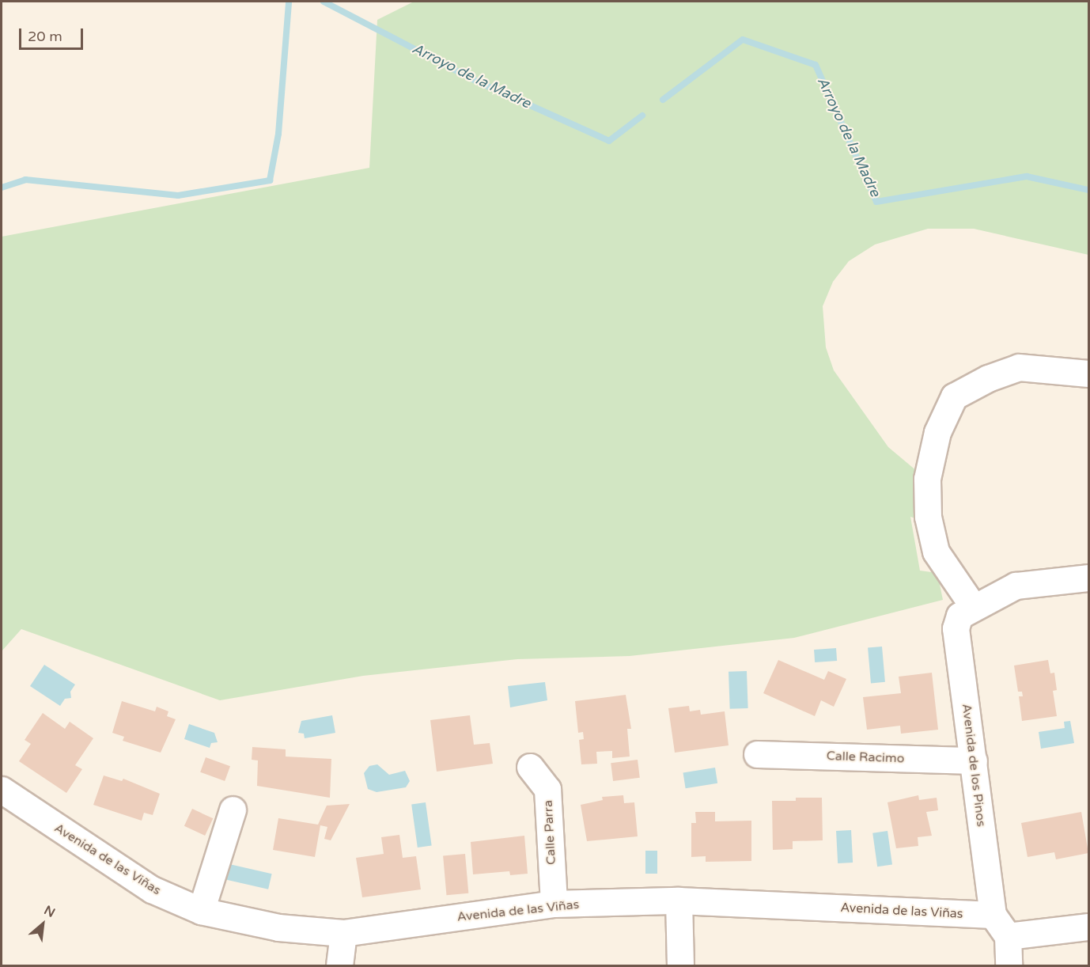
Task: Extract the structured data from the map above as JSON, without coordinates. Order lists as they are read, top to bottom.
{
  "streets": {
    "street": [
      "Calle Racimo",
      "Avenida de los Pinos",
      "Calle Parra",
      "Avenida de las Viñas"
    ]
  },
  "crossings": [
    ["Calle Racimo", "Avenida de los Pinos"],
    ["Avenida de los Pinos", "Avenida de las Viñas"],
    ["Calle Parra", "Avenida de las Viñas"]
  ],
  "water": ["Arroyo de la Madre"],
  "scale_bar": "20 m",
  "north": "top right"
}
